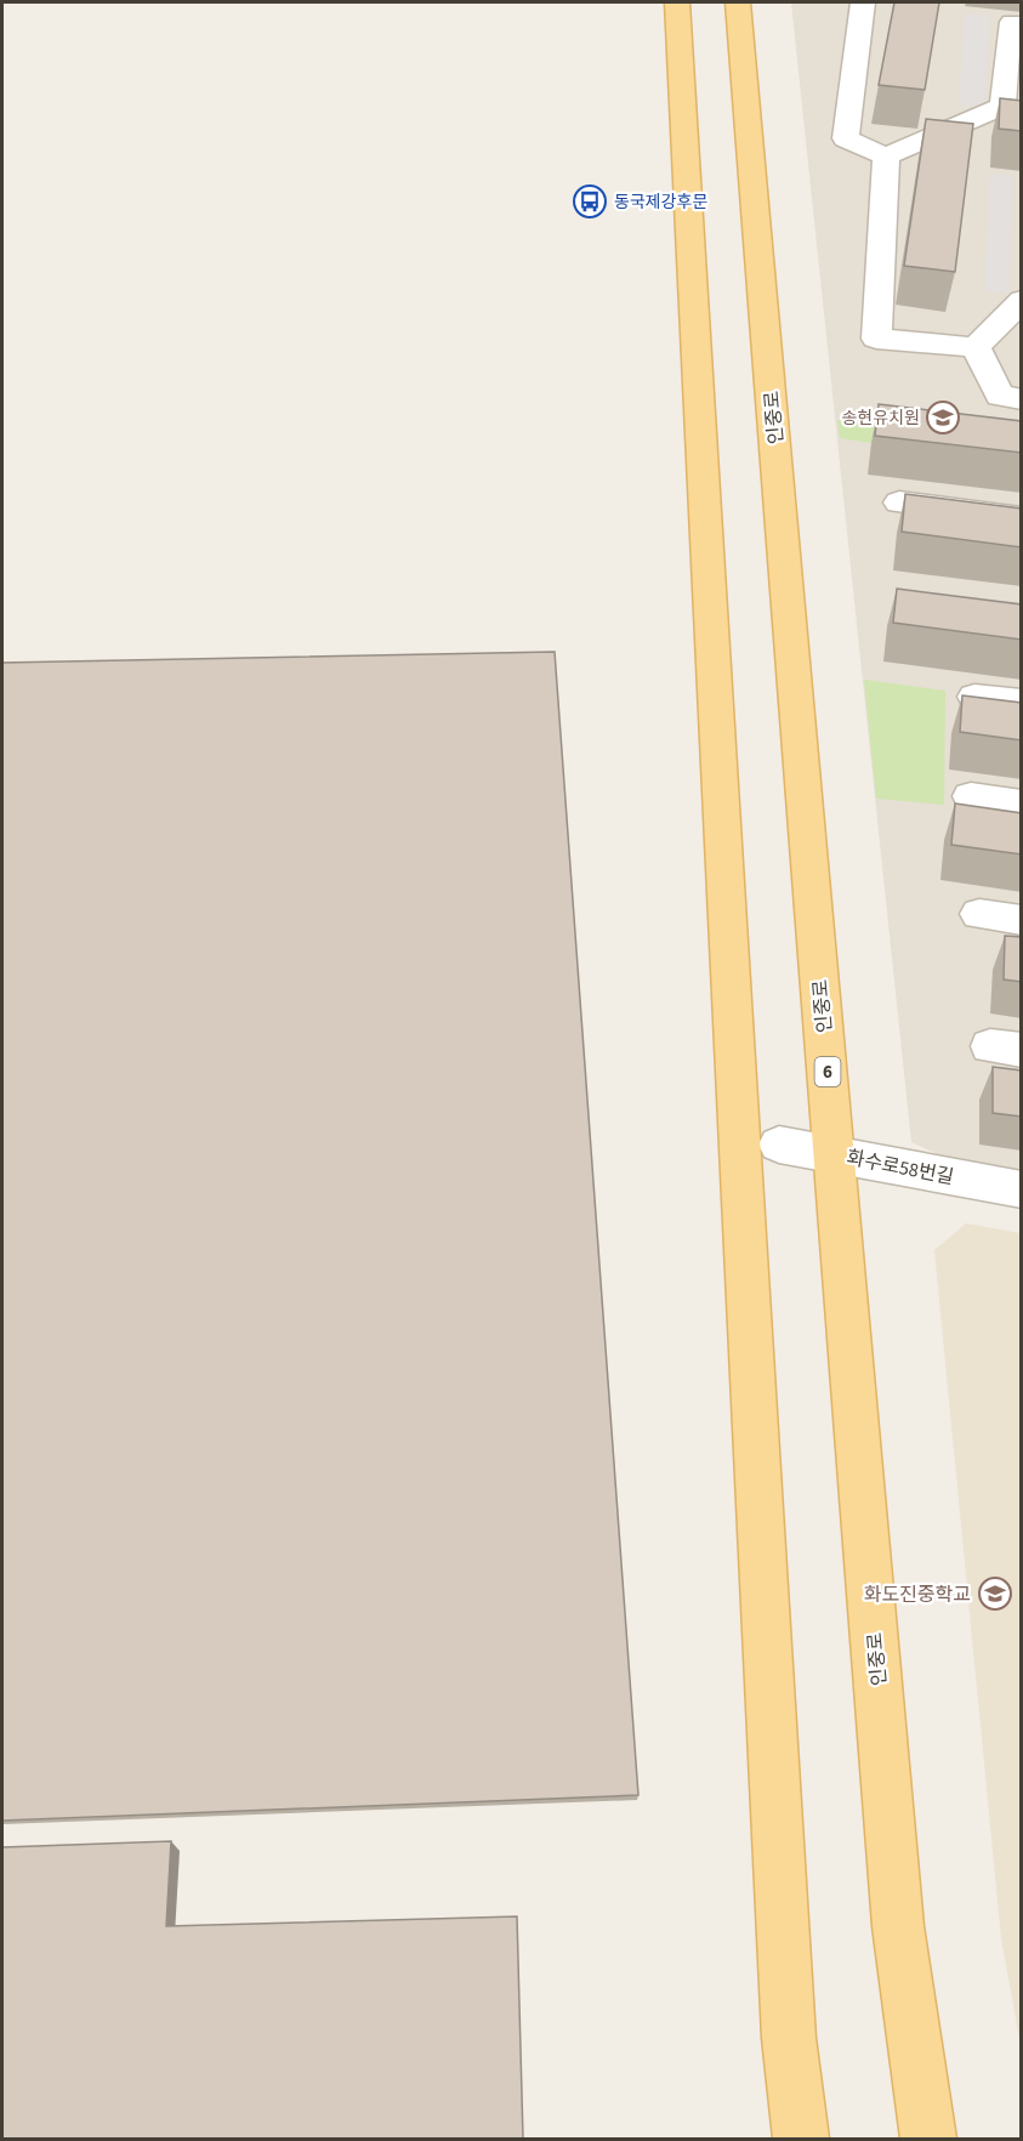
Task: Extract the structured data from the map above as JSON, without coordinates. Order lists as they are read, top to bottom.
{
  "streets": {
    "main road": ["인중로", "6"],
    "lane": ["화수로58번길"]
  },
  "crossings": [
    ["인중로", "화수로58번길"]
  ],
  "places": {
    "bus stop": ["동국제강후문"],
    "school or university": ["송현유치원", "화도진중학교"]
  }
}
